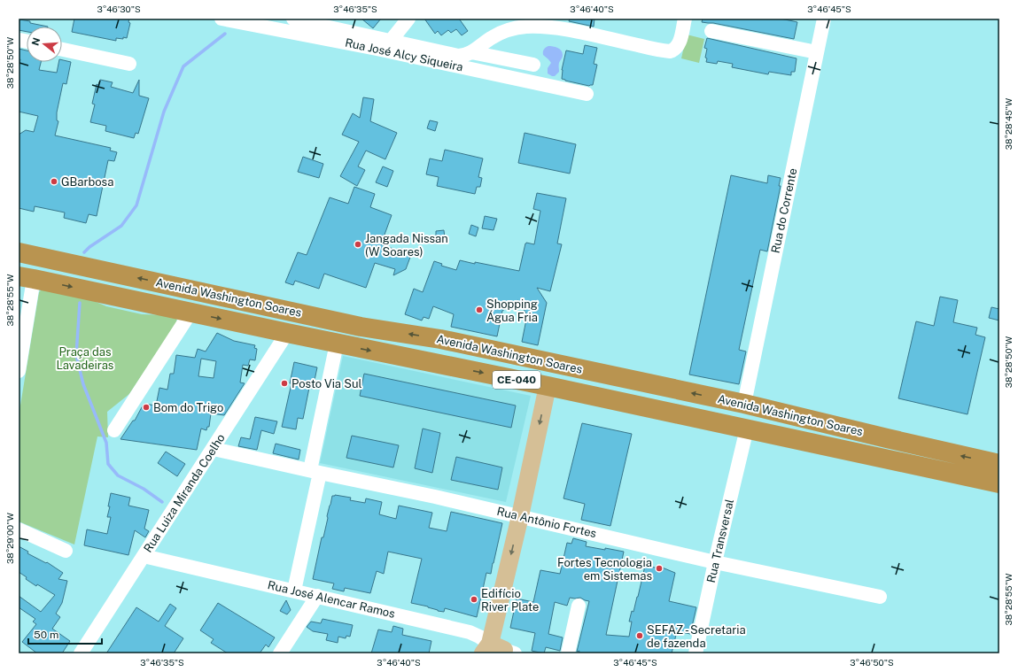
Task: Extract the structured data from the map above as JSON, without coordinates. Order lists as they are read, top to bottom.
{
  "streets": {
    "highway": ["Avenida Washington Soares", "CE-040"],
    "street": [
      "Rua José Alcy Siqueira",
      "Rua do Corrente",
      "Rua Luiza Miranda Coelho",
      "Rua Antônio Fortes",
      "Rua Transversal",
      "Rua José Alencar Ramos"
    ]
  },
  "crossings": [
    ["Rua do Corrente", "Avenida Washington Soares"],
    ["Avenida Washington Soares", "Rua Luiza Miranda Coelho"],
    ["Avenida Washington Soares", "Rua Transversal"],
    ["Rua Luiza Miranda Coelho", "Rua Antônio Fortes"],
    ["Rua Luiza Miranda Coelho", "Rua José Alencar Ramos"],
    ["Rua Antônio Fortes", "Rua Transversal"]
  ],
  "parks": ["Praça das Lavadeiras"],
  "places": [
    "GBarbosa",
    "Jangada Nissan (W Soares)",
    "Shopping Água Fria",
    "Posto Via Sul",
    "Bom do Trigo",
    "Fortes Tecnologia em Sistemas",
    "Edifício River Plate",
    "SEFAZ - Secretaria de fazenda"
  ],
  "scale_bar": "50 m",
  "north": "left",
  "coordinates": [
    "3°46'30\"S",
    "3°46'35\"S",
    "3°46'40\"S",
    "3°46'45\"S",
    "38°28'50\"W",
    "38°28'45\"W",
    "38°28'55\"W",
    "38°29'00\"W",
    "3°46'50\"S"
  ]
}
